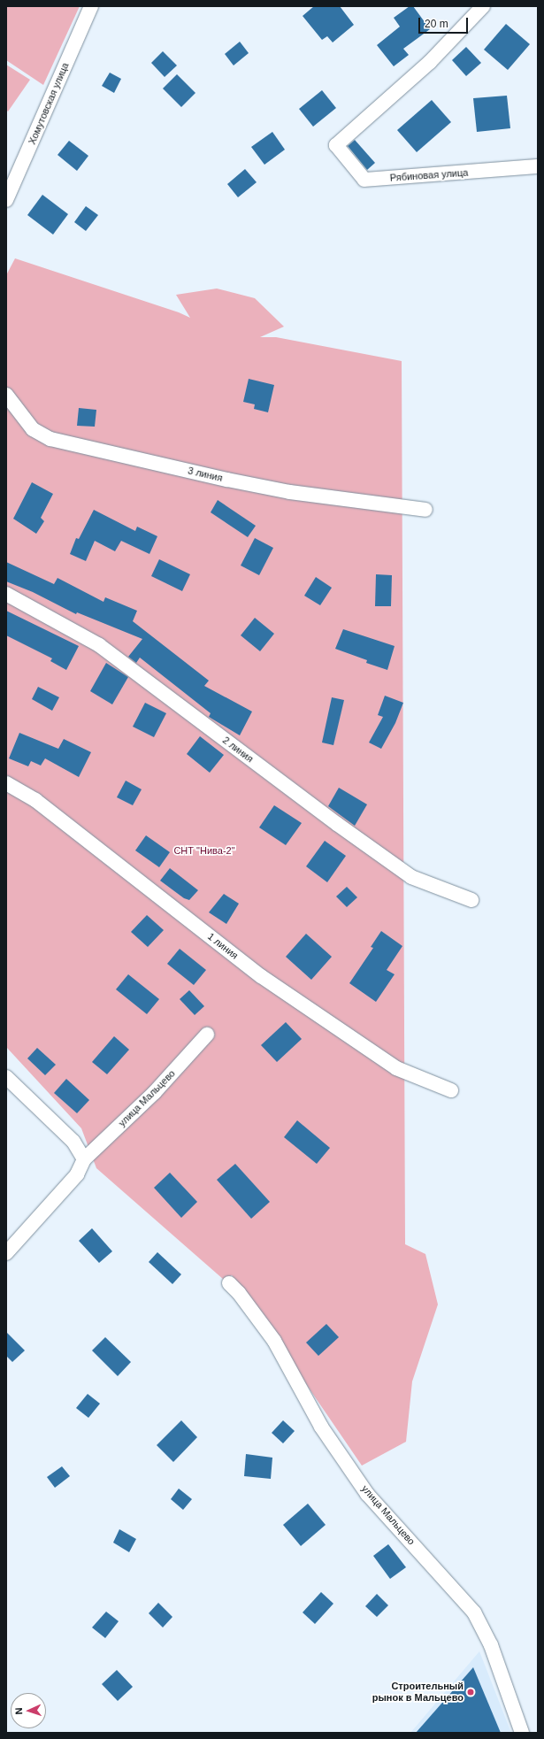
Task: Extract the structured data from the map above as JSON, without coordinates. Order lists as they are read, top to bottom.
{
  "streets": {
    "street": [
      "Хомутовская улица",
      "Рябиновая улица",
      "3 линия",
      "2 линия",
      "1 линия",
      "улица Мальцево"
    ]
  },
  "parks": ["СНТ \"Нива-2\""],
  "places": ["Строительный рынок в Мальцево"],
  "scale_bar": "20 m",
  "north": "left"
}
